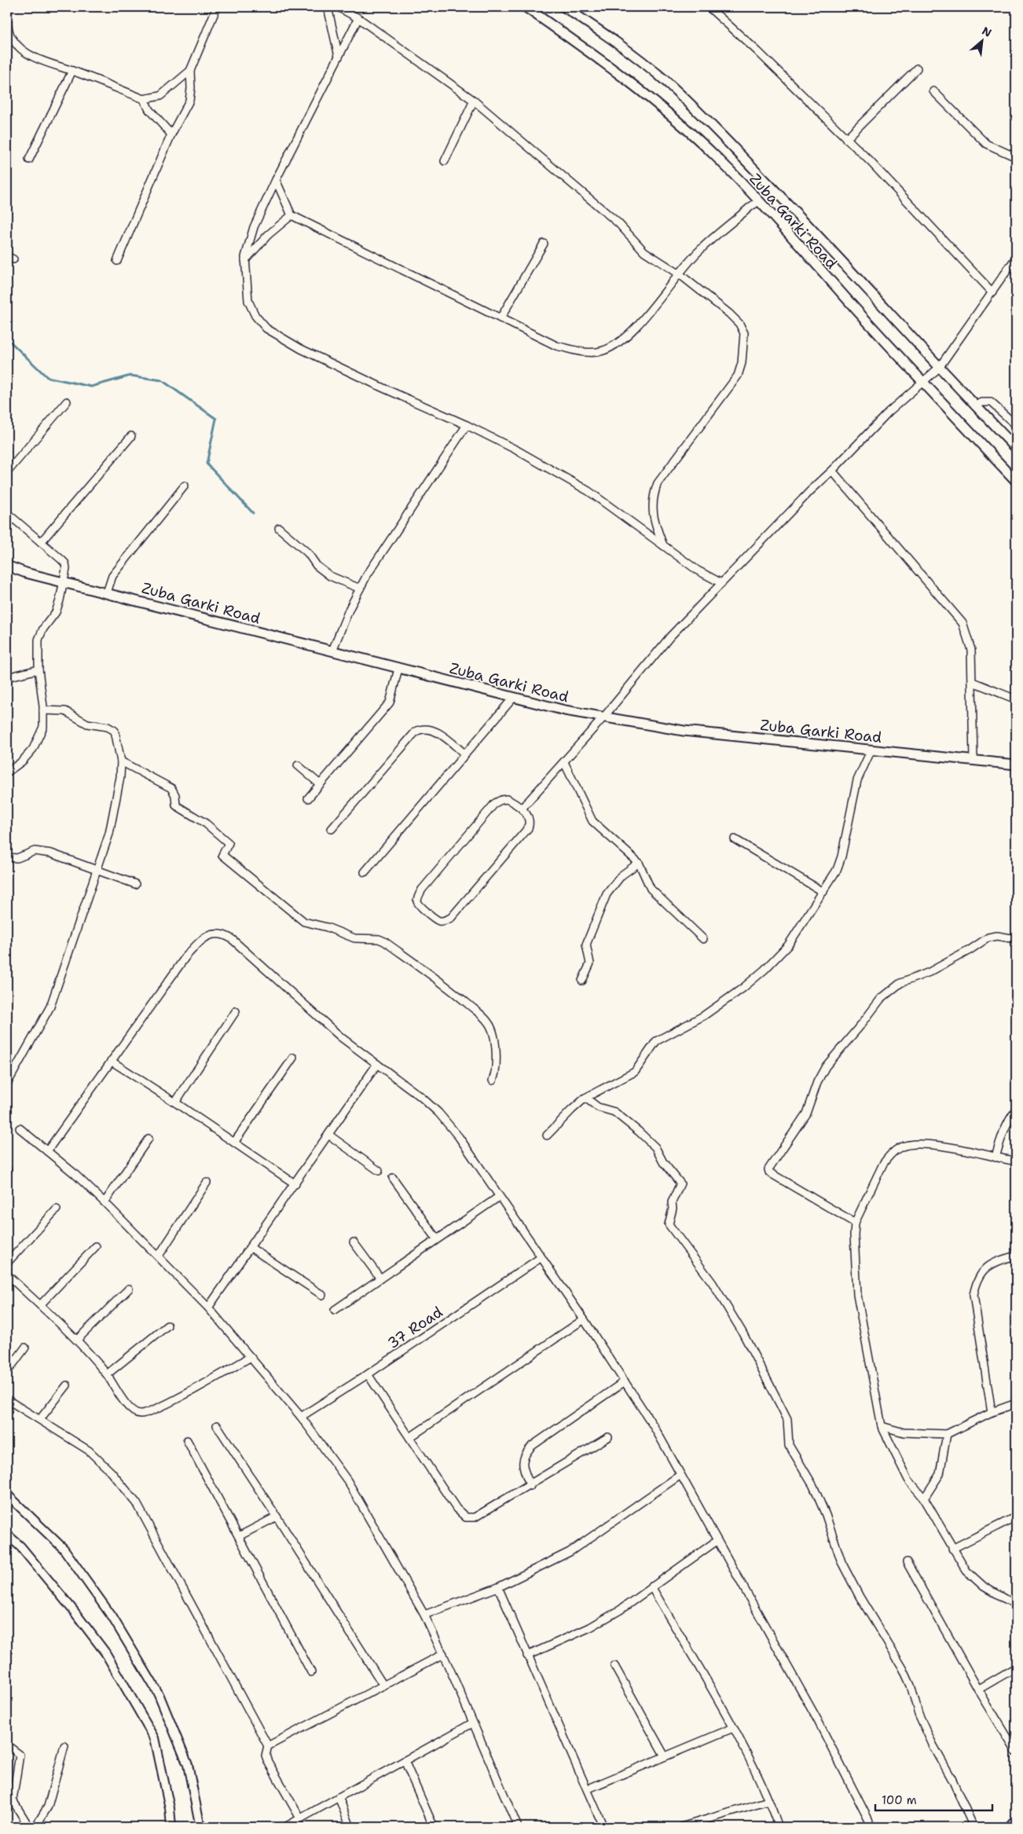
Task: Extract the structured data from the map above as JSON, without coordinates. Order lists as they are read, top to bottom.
{
  "streets": {
    "main road": ["Zuba Garki Road"],
    "street": ["37 Road"]
  },
  "scale_bar": "100 m",
  "north": "top right"
}
